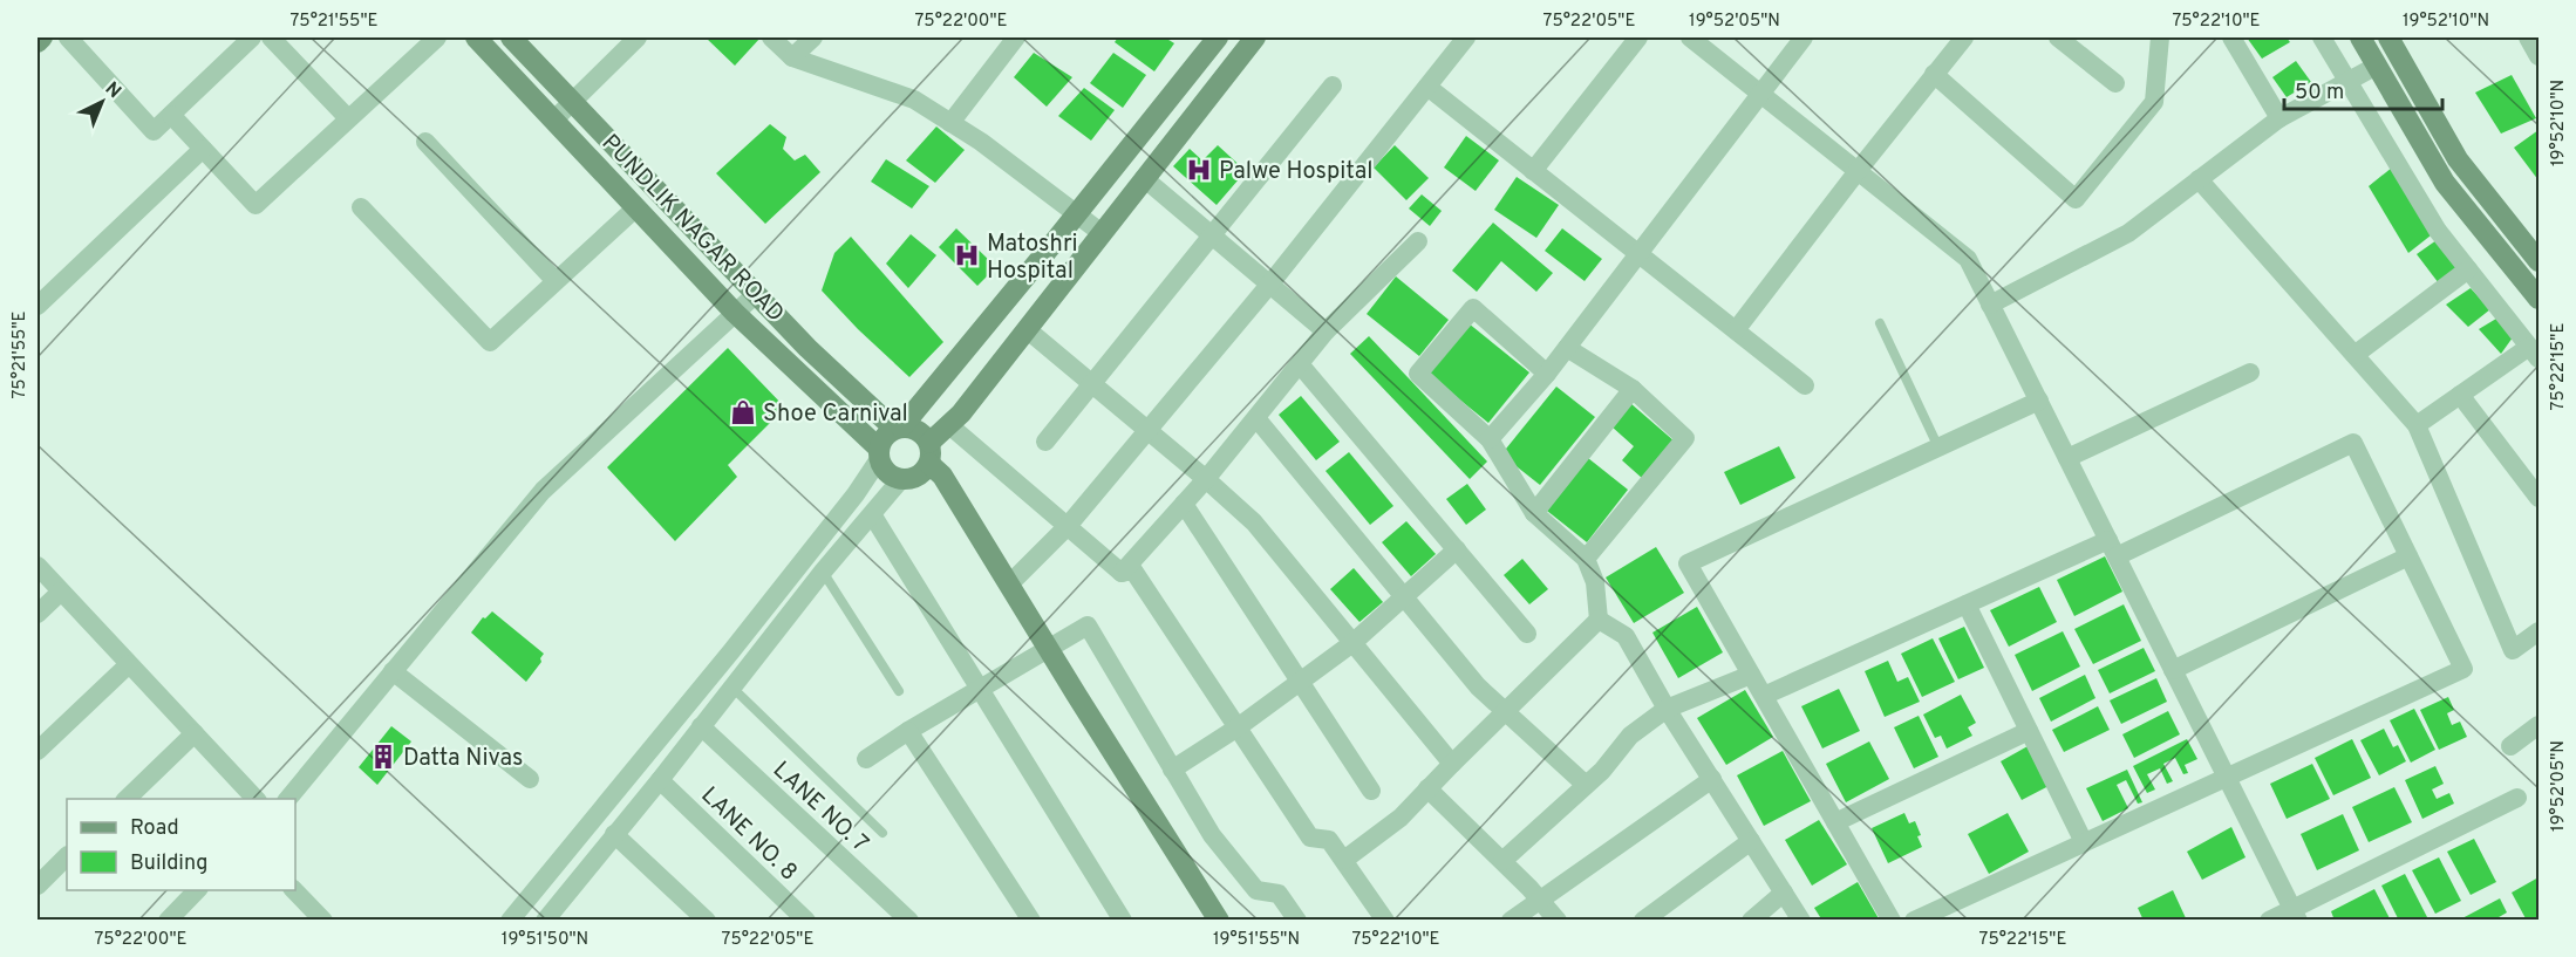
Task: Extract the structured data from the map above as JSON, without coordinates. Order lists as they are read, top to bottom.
{
  "streets": {
    "main road": ["PUNDLIK NAGAR ROAD"],
    "street": ["LANE NO. 7", "LANE NO. 8"]
  },
  "places": {
    "hospital": ["Palwe Hospital", "Matoshri Hospital"],
    "shop": ["Shoe Carnival"],
    "building": ["Datta Nivas"]
  },
  "legend": ["Road", "Building"],
  "scale_bar": "50 m",
  "north": "top right",
  "coordinates": [
    "75°21'55\"E",
    "75°22'00\"E",
    "75°22'05\"E",
    "19°52'05\"N",
    "75°22'10\"E",
    "19°52'10\"N",
    "75°22'15\"E",
    "19°51'50\"N",
    "19°51'55\"N"
  ]
}
